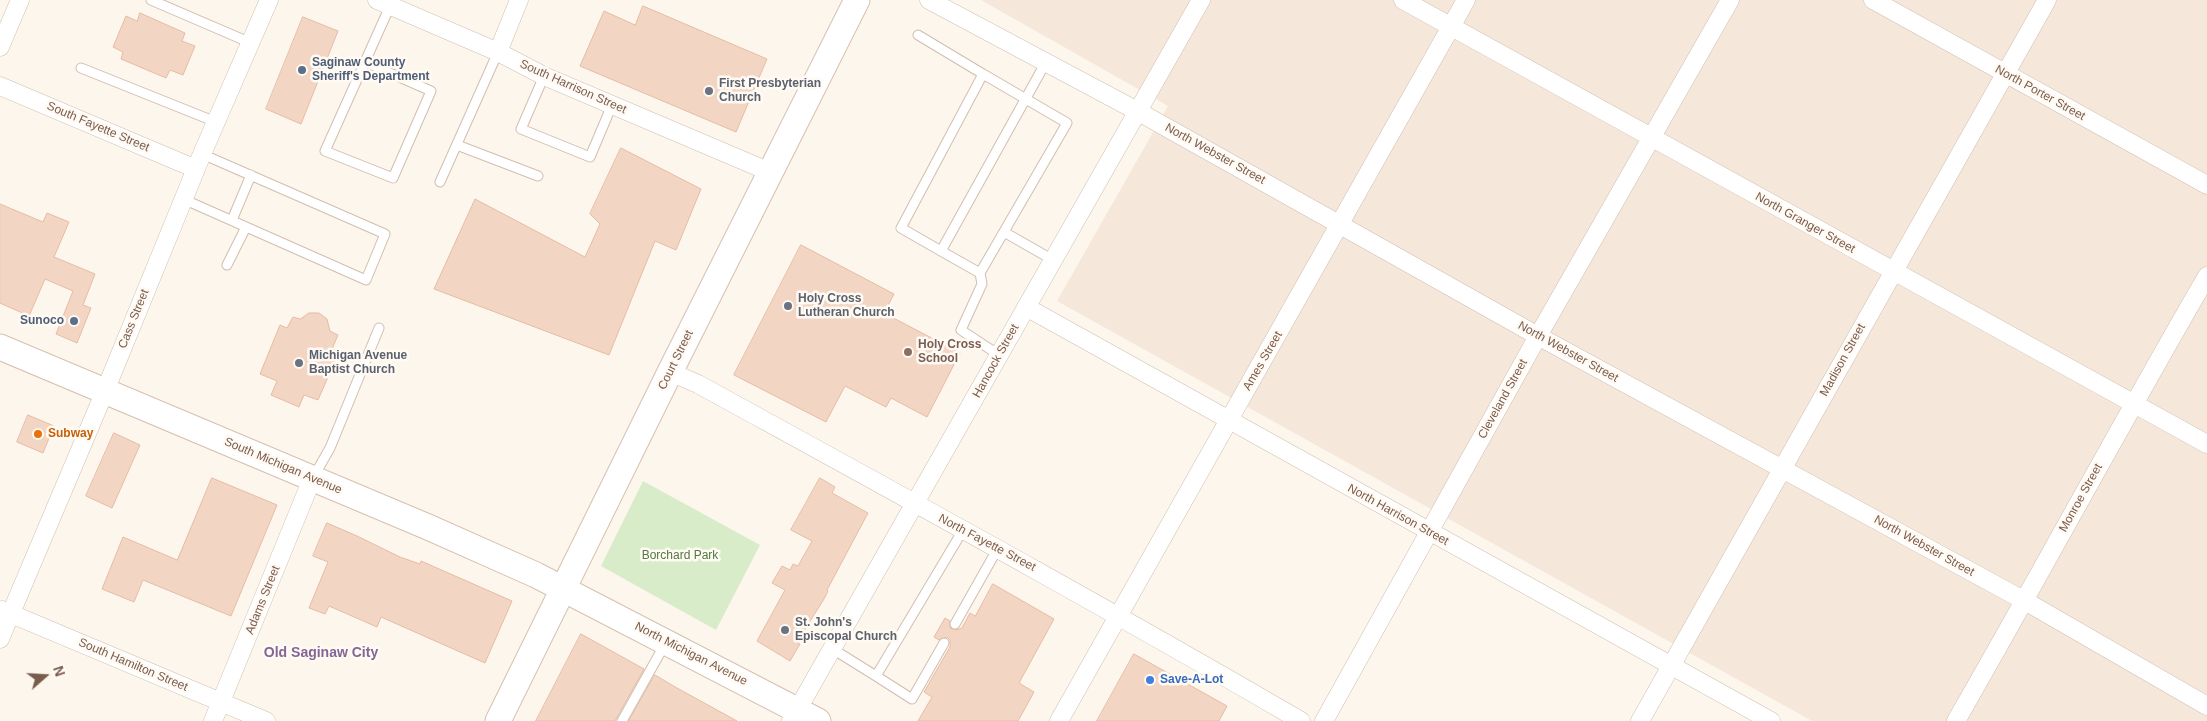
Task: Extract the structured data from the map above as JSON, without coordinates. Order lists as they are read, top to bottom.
{
  "streets": {
    "main road": ["Court Street", "South Michigan Avenue", "North Michigan Avenue"],
    "street": [
      "South Harrison Street",
      "North Porter Street",
      "South Fayette Street",
      "North Webster Street",
      "North Granger Street",
      "Cass Street",
      "Madison Street",
      "Hancock Street",
      "Ames Street",
      "Cleveland Street",
      "Monroe Street",
      "North Harrison Street",
      "North Fayette Street",
      "Adams Street",
      "South Hamilton Street"
    ]
  },
  "crossings": [
    ["South Harrison Street", "Court Street"],
    ["North Porter Street", "Madison Street"],
    ["South Fayette Street", "Cass Street"],
    ["North Webster Street", "Madison Street"],
    ["North Webster Street", "Hancock Street"],
    ["North Webster Street", "Ames Street"],
    ["North Webster Street", "Cleveland Street"],
    ["North Webster Street", "Monroe Street"],
    ["North Granger Street", "Madison Street"],
    ["North Granger Street", "Ames Street"],
    ["North Granger Street", "Cleveland Street"],
    ["North Granger Street", "Monroe Street"],
    ["Cass Street", "South Michigan Avenue"],
    ["Cass Street", "South Hamilton Street"],
    ["Court Street", "South Michigan Avenue"],
    ["Court Street", "North Fayette Street"],
    ["Court Street", "North Michigan Avenue"],
    ["Madison Street", "North Harrison Street"],
    ["Hancock Street", "North Harrison Street"],
    ["Hancock Street", "North Fayette Street"],
    ["Hancock Street", "North Michigan Avenue"],
    ["Ames Street", "North Harrison Street"],
    ["Ames Street", "North Fayette Street"],
    ["Cleveland Street", "North Harrison Street"],
    ["South Michigan Avenue", "Adams Street"],
    ["South Michigan Avenue", "North Michigan Avenue"],
    ["Adams Street", "South Hamilton Street"]
  ],
  "districts": ["Old Saginaw City"],
  "parks": ["Borchard Park"],
  "places": [
    "Saginaw County Sheriff's Department",
    "First Presbyterian Church",
    "Holy Cross Lutheran Church",
    "Sunoco",
    "Holy Cross School",
    "Michigan Avenue Baptist Church",
    "Subway",
    "St. John's Episcopal Church",
    "Save-A-Lot"
  ],
  "north": "right"
}
